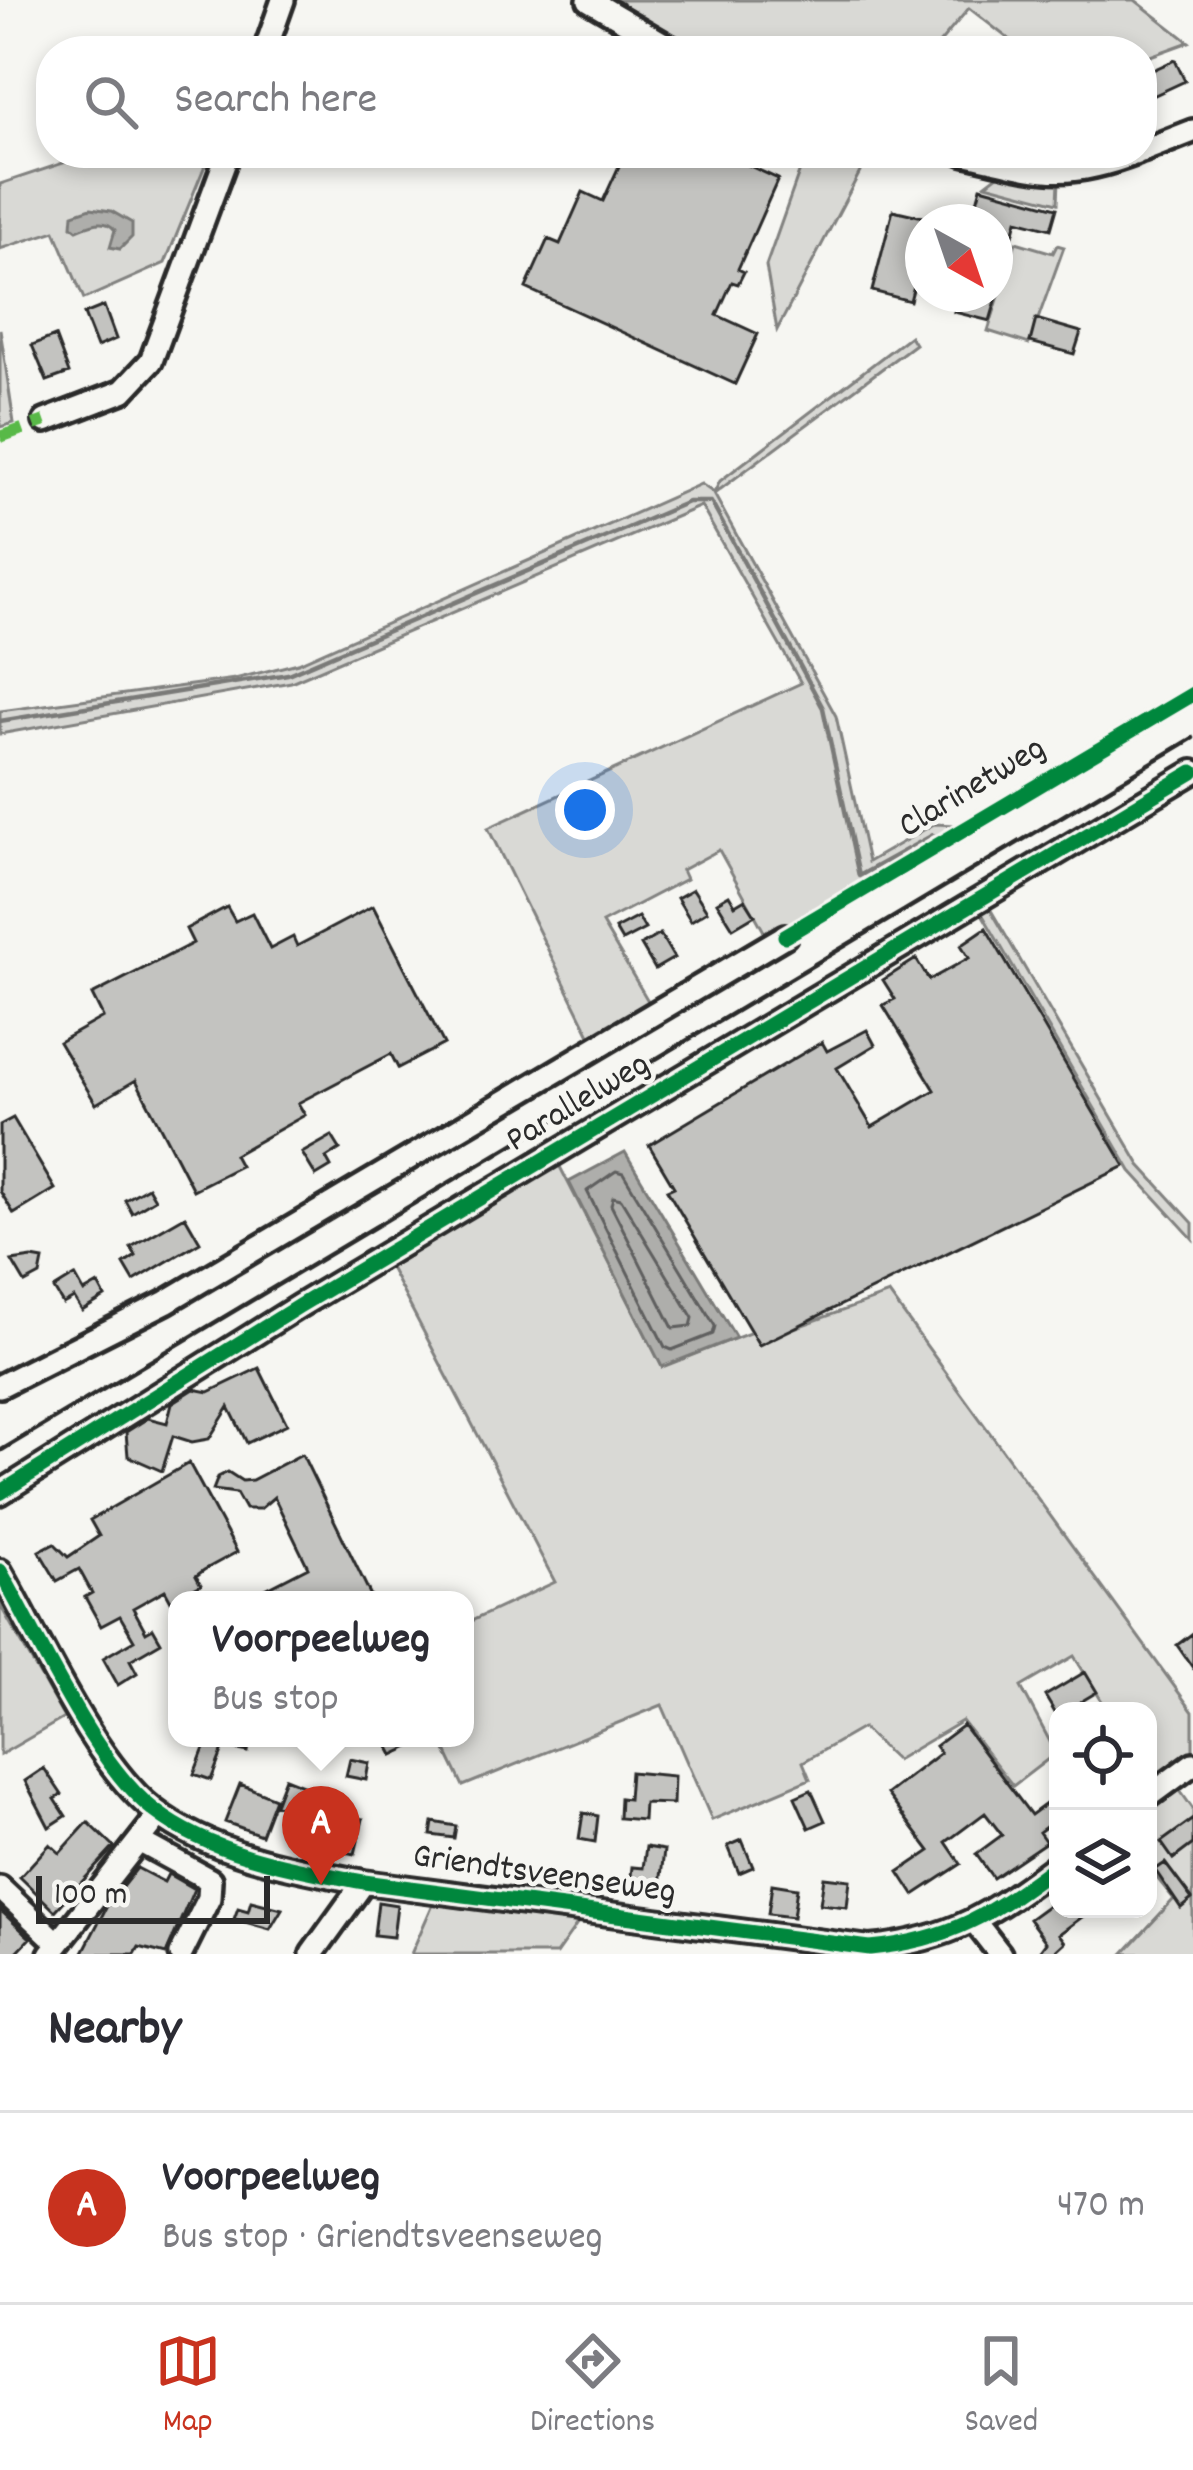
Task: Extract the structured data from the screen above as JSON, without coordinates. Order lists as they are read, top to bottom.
{
  "streets": {
    "street": ["Parallelweg", "Griendtsveenseweg"],
    "cycle path": ["Clarinetweg"]
  },
  "scale_bar": "100 m",
  "north": "bottom right",
  "page": {
    "search": "Search here",
    "popup": ["Voorpeelweg", "Bus stop"],
    "pins": "A",
    "scale": "100 m",
    "heading": "Nearby",
    "list": [
      {
        "mark": "A",
        "name": "Voorpeelweg",
        "note": "Bus stop · Griendtsveenseweg",
        "value": "470 m"
      }
    ],
    "nav": ["Map", "Directions", "Saved"]
  }
}
